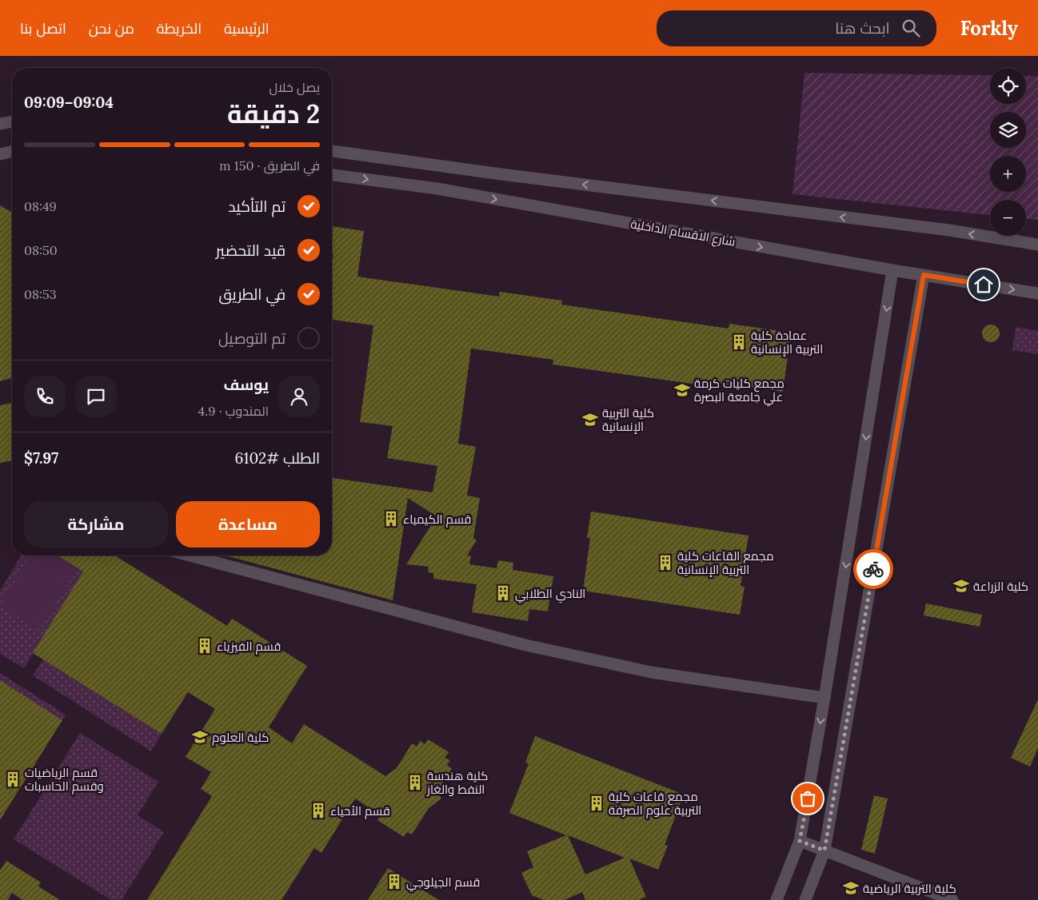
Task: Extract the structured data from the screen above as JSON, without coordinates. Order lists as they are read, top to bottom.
{
  "streets": {
    "street": ["شارع الاقسام الداخلية"]
  },
  "places": {
    "building": [
      "عمادة كلية التربية الإنسانية",
      "قسم الكيمياء",
      "مجمع القاعات كلية التربية الإنسانية",
      "النادي الطلابي",
      "قسم الفيزياء",
      "قسم الرياضيات وقسم الحاسبات",
      "كلية هندسة النفط والغاز",
      "مجمع قاعات كلية التربية علوم الصرفة",
      "قسم الأحياء",
      "قسم الجيلوجي"
    ],
    "school or university": [
      "مجمع كليات كرمة علي جامعة البصرة",
      "كلية التربية الإنسانية",
      "كلية الزراعة",
      "كلية العلوم",
      "كلية التربية الرياضية"
    ]
  },
  "page": {
    "header": "Forkly",
    "search": "ابحث هنا",
    "nav": [
      "الرئيسية",
      "الخريطة",
      "من نحن",
      "اتصل بنا"
    ],
    "map_buttons": ["+", "−"],
    "heading": ["2 دقيقة", "يصل خلال", "09:04–09:09"],
    "panel": [
      "يوسف",
      "المندوب · 4.9",
      "الطلب #6102",
      "$7.97"
    ],
    "bar": "في الطريق · 150 m",
    "list": [
      ["تم التأكيد", "08:49"],
      ["قيد التحضير", "08:50"],
      ["في الطريق", "08:53"],
      "تم التوصيل"
    ],
    "buttons": ["مساعدة", "مشاركة"]
  }
}
